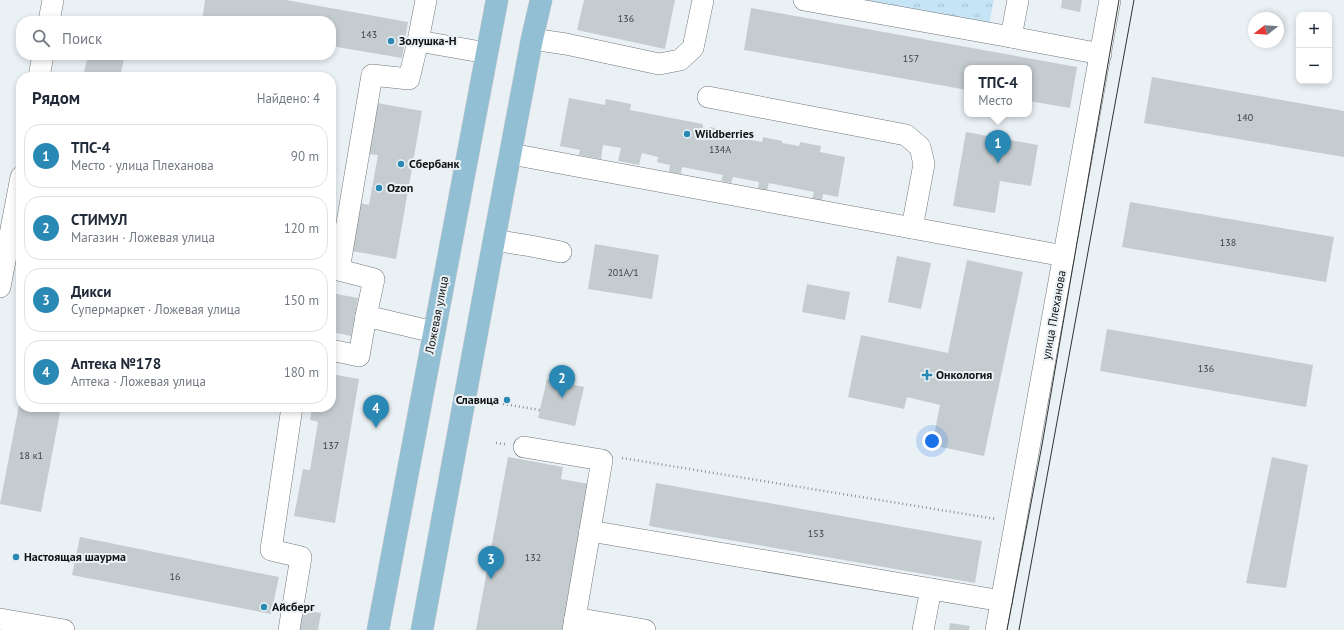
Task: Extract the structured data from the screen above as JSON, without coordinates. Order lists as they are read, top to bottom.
{
  "streets": {
    "main road": ["Ложевая улица"],
    "street": ["улица Плеханова"]
  },
  "places": {
    "other": [
      "Золушка-Н",
      "Wildberries",
      "Сбербанк",
      "Ozon",
      "Славица",
      "Настоящая шаурма",
      "Айсберг"
    ],
    "health": ["Онкология"]
  },
  "house_numbers": [
    "136",
    "143",
    "157",
    "140",
    "134А",
    "138",
    "201А/1",
    "136",
    "137",
    "18 к1",
    "153",
    "132",
    "16"
  ],
  "north": "left",
  "page": {
    "map_buttons": ["+", "−"],
    "search": "Поиск",
    "popup": ["ТПС-4", "Место"],
    "heading": ["Рядом", "Найдено: 4"],
    "list": [
      {
        "mark": "1",
        "name": "ТПС-4",
        "note": "Место · улица Плеханова",
        "value": "90 m"
      },
      {
        "mark": "2",
        "name": "СТИМУЛ",
        "note": "Магазин · Ложевая улица",
        "value": "120 m"
      },
      {
        "mark": "3",
        "name": "Дикси",
        "note": "Супермаркет · Ложевая улица",
        "value": "150 m"
      },
      {
        "mark": "4",
        "name": "Аптека №178",
        "note": "Аптека · Ложевая улица",
        "value": "180 m"
      }
    ],
    "pins": [
      "1",
      "2",
      "4",
      "3"
    ]
  }
}
